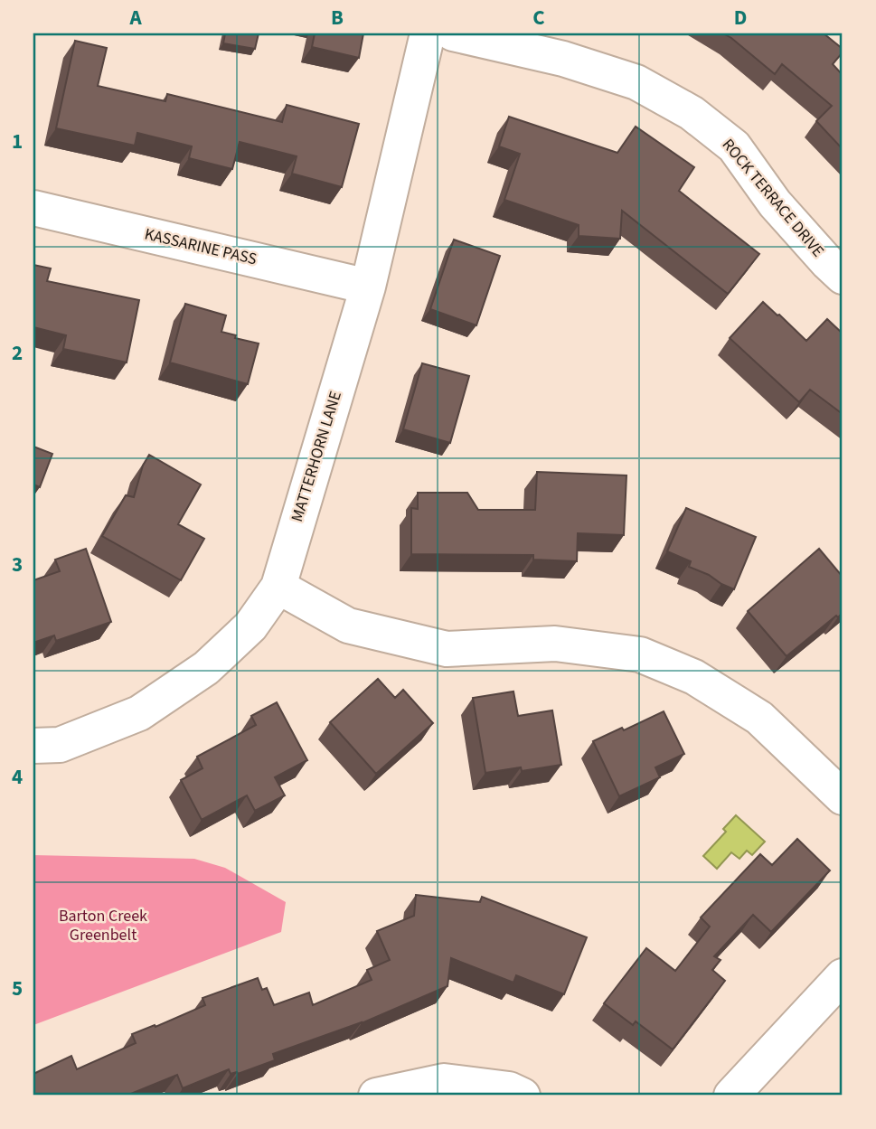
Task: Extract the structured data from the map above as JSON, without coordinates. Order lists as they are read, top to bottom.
{
  "streets": {
    "street": ["ROCK TERRACE DRIVE", "KASSARINE PASS", "MATTERHORN LANE"]
  },
  "crossings": [
    ["KASSARINE PASS", "MATTERHORN LANE"]
  ],
  "parks": ["Barton Creek Greenbelt"],
  "grid": {
    "columns": [
      "A",
      "B",
      "C",
      "D"
    ],
    "rows": [
      "1",
      "2",
      "3",
      "4",
      "5"
    ]
  }
}
